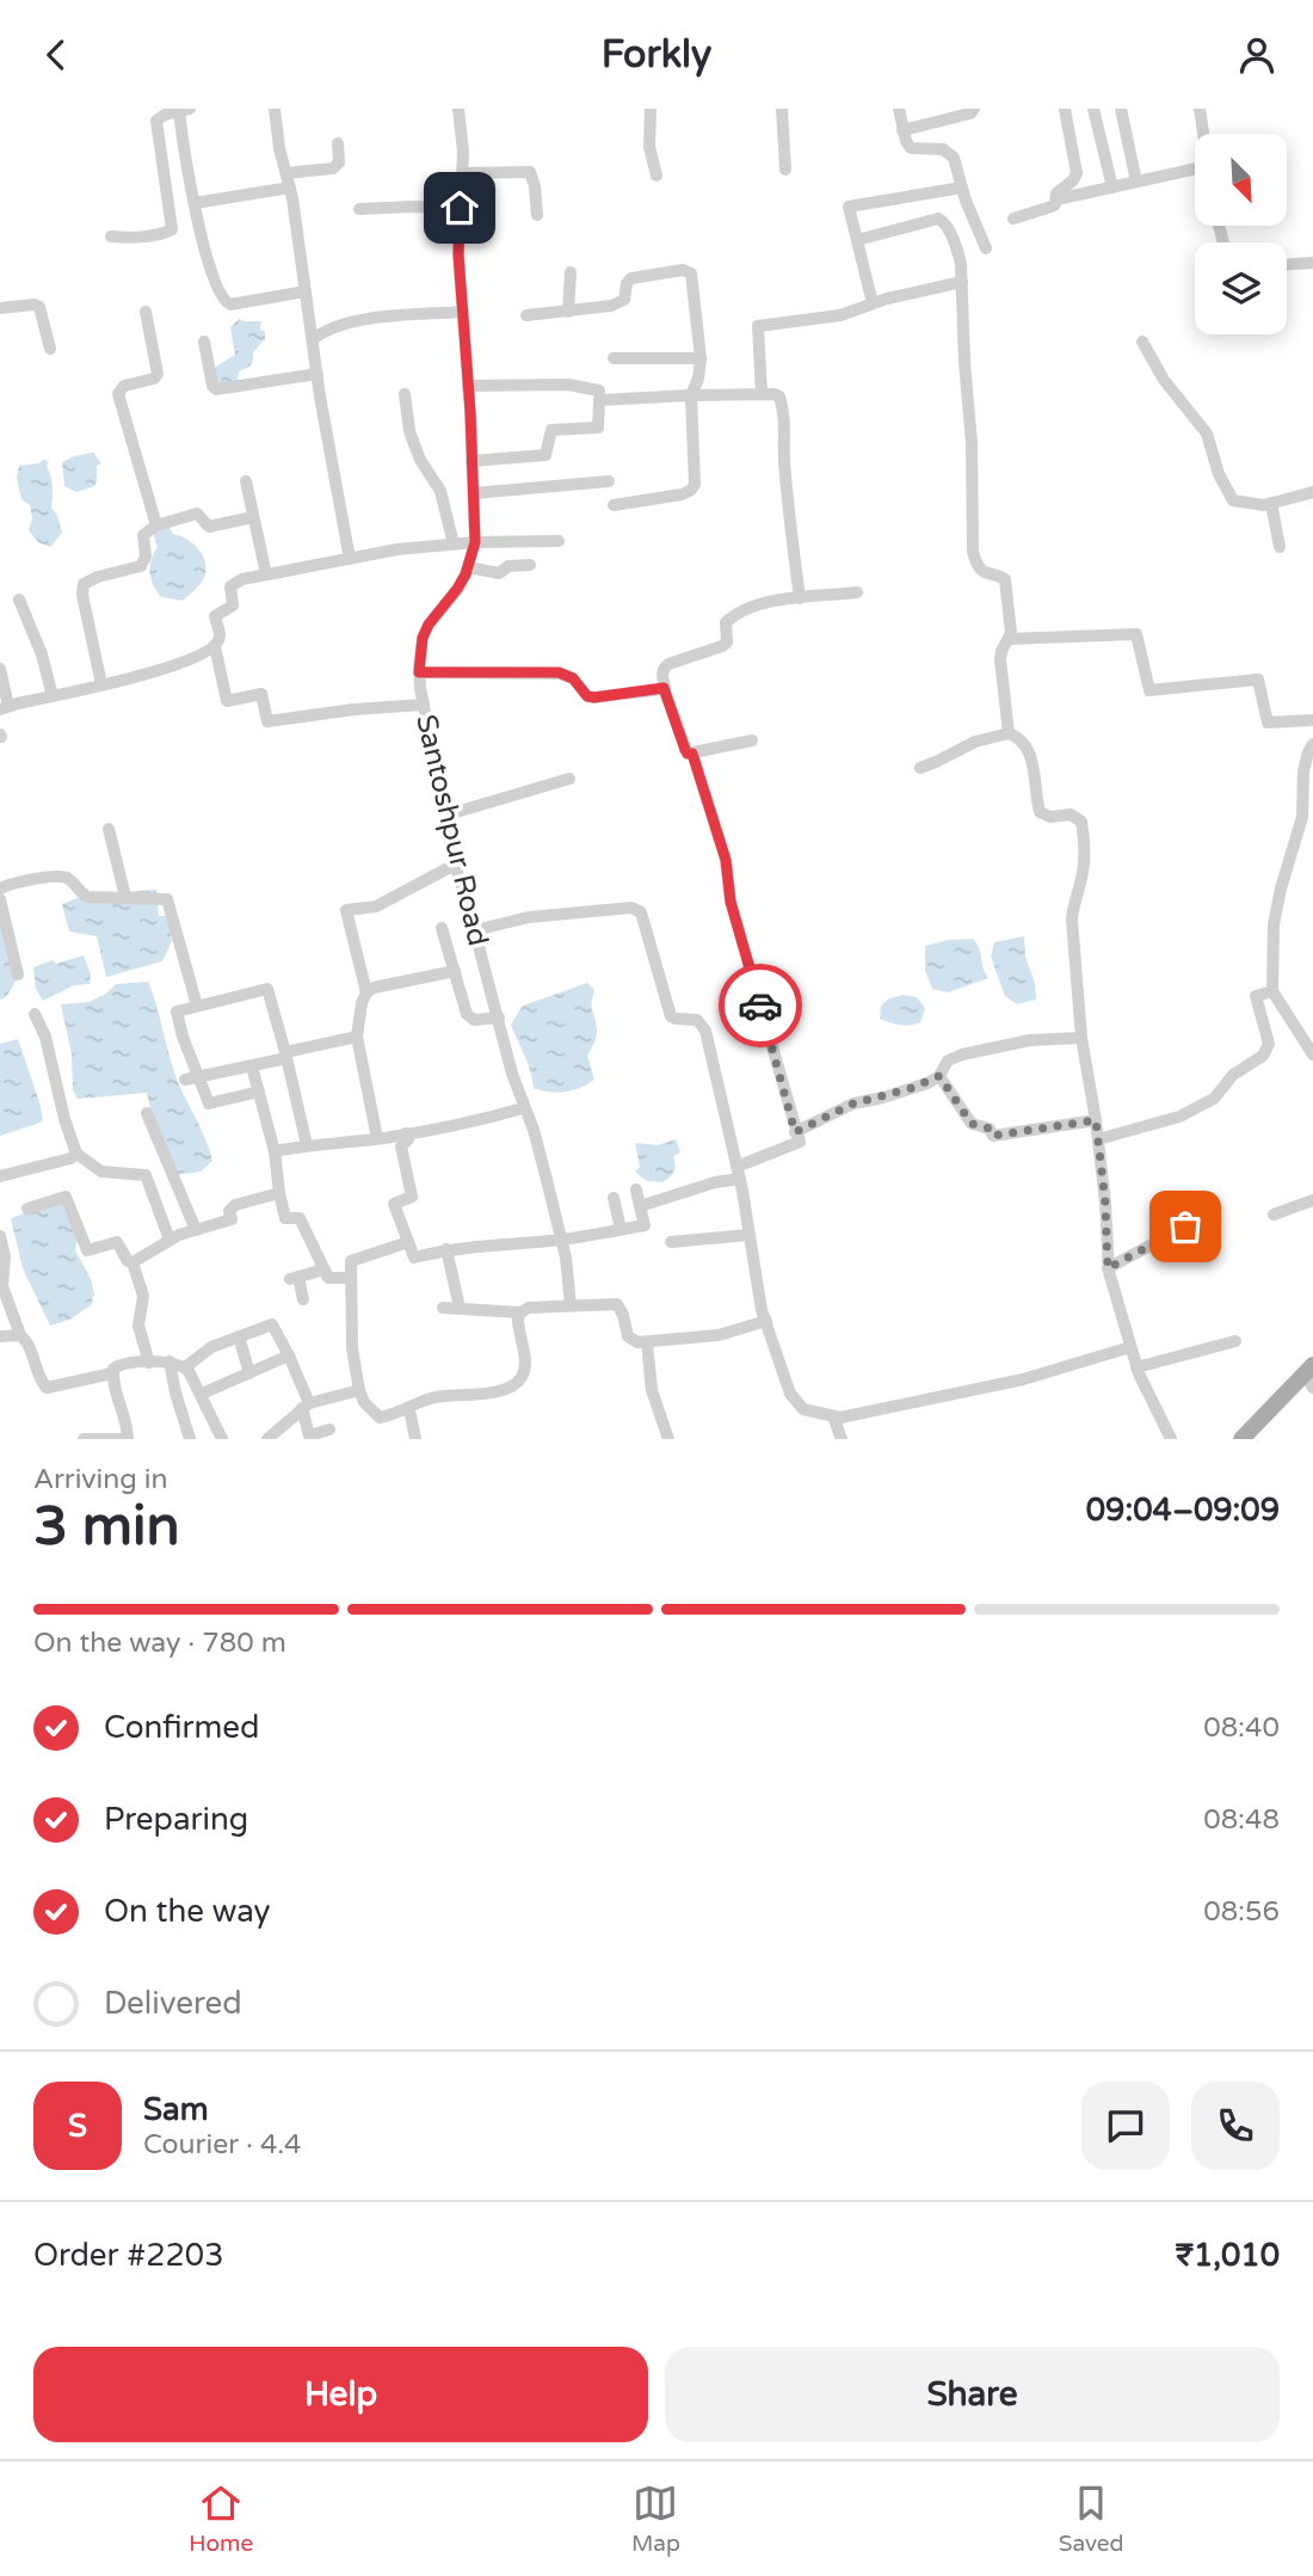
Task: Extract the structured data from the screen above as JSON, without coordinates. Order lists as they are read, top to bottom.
{
  "streets": {
    "street": ["Santoshpur Road"]
  },
  "north": "bottom right",
  "page": {
    "header": "Forkly",
    "heading": ["3 min", "Arriving in", "09:04–09:09"],
    "panel": [
      "Sam",
      "Courier · 4.4",
      "Order #2203",
      "₹1,010"
    ],
    "bar": "On the way · 780 m",
    "list": [
      ["Confirmed", "08:40"],
      ["Preparing", "08:48"],
      ["On the way", "08:56"],
      "Delivered"
    ],
    "round": "S",
    "buttons": ["Help", "Share"],
    "tabs": ["Home", "Map", "Saved"]
  }
}
